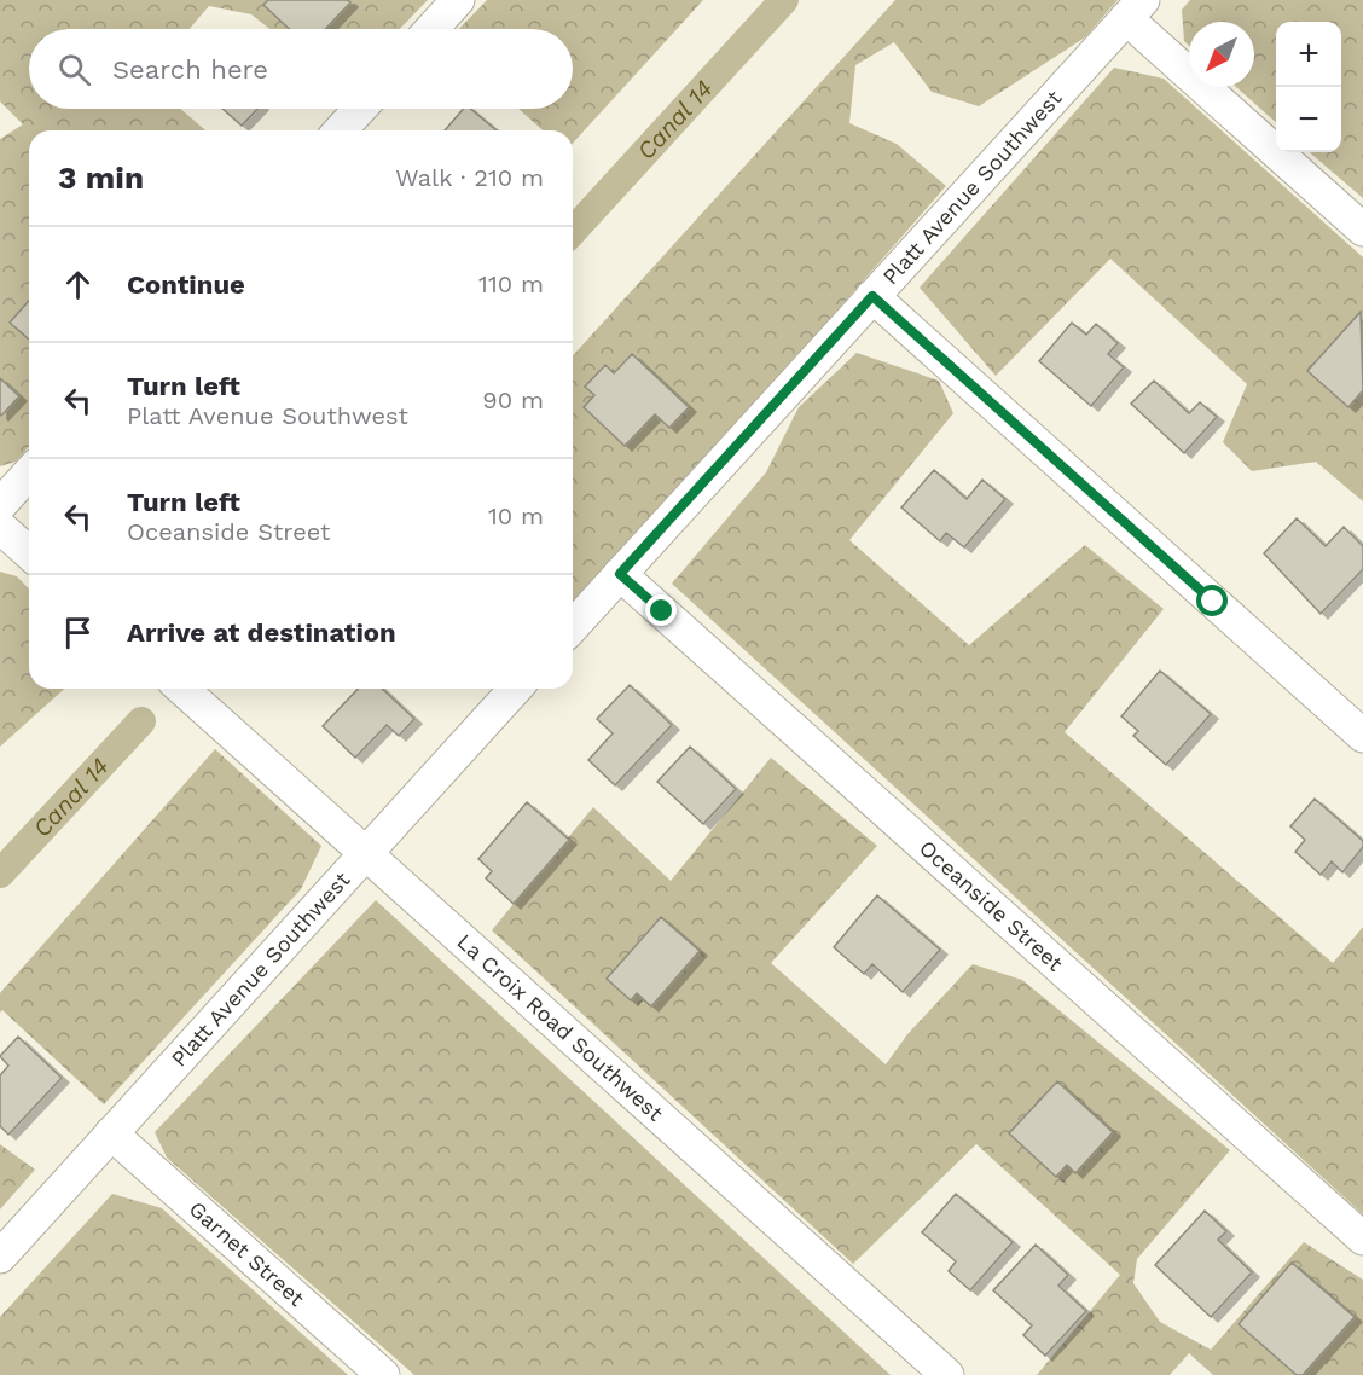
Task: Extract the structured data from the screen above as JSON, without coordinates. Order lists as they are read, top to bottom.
{
  "streets": {
    "street": [
      "Platt Avenue Southwest",
      "Oceanside Street",
      "La Croix Road Southwest",
      "Garnet Street"
    ]
  },
  "crossings": [
    ["Platt Avenue Southwest", "Oceanside Street"],
    ["Platt Avenue Southwest", "La Croix Road Southwest"],
    ["Platt Avenue Southwest", "Garnet Street"]
  ],
  "water": ["Canal 14"],
  "north": "bottom left",
  "page": {
    "map_buttons": ["+", "−"],
    "search": "Search here",
    "heading": ["3 min", "Walk · 210 m"],
    "list": [
      ["Continue", "110 m"],
      ["Turn left", "Platt Avenue Southwest", "90 m"],
      ["Turn left", "Oceanside Street", "10 m"],
      "Arrive at destination"
    ]
  }
}
